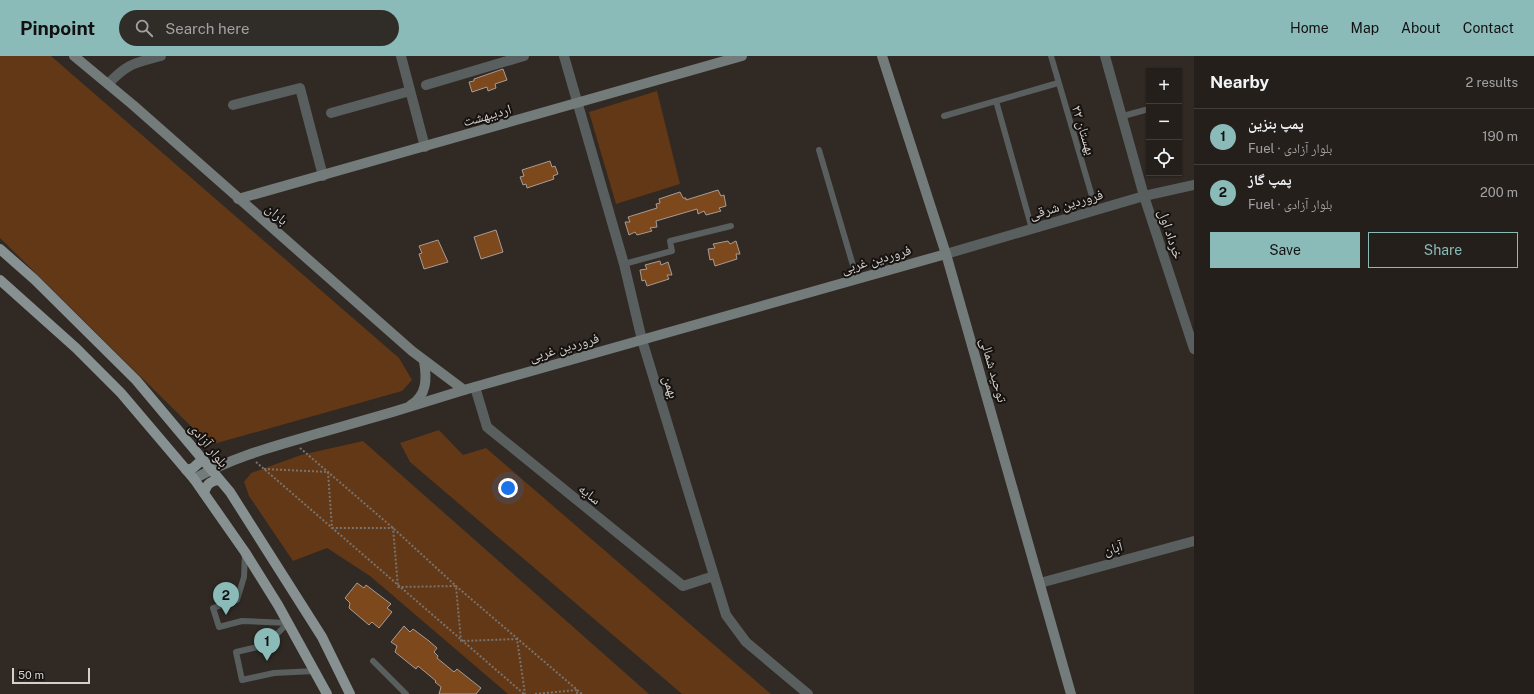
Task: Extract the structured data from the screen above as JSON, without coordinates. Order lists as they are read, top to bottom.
{
  "streets": {
    "main road": ["بلوار آزادی"],
    "street": [
      "اردیبهشت",
      "فروردین شرقی",
      "باران",
      "خرداد اول",
      "فروردین غربی",
      "توحید شمالی",
      "بهمن",
      "سایه",
      "آبان"
    ],
    "lane": ["بهستان ۲۲"]
  },
  "crossings": [
    ["اردیبهشت", "باران"],
    ["اردیبهشت", "بهمن"],
    ["بهستان ۲۲", "فروردین شرقی"],
    ["فروردین شرقی", "خرداد اول"],
    ["فروردین شرقی", "فروردین غربی"],
    ["فروردین شرقی", "توحید شمالی"],
    ["باران", "فروردین غربی"],
    ["فروردین غربی", "توحید شمالی"],
    ["فروردین غربی", "بهمن"],
    ["فروردین غربی", "بلوار آزادی"],
    ["فروردین غربی", "سایه"],
    ["توحید شمالی", "آبان"],
    ["بهمن", "سایه"]
  ],
  "scale_bar": "50 m",
  "page": {
    "header": "Pinpoint",
    "search": "Search here",
    "nav": [
      "Home",
      "Map",
      "About",
      "Contact"
    ],
    "heading": ["Nearby", "2 results"],
    "map_buttons": ["+", "−"],
    "list": [
      {
        "mark": "1",
        "name": "پمپ بنزين",
        "note": "Fuel · بلوار آزادی",
        "value": "190 m"
      },
      {
        "mark": "2",
        "name": "پمپ گاز",
        "note": "Fuel · بلوار آزادی",
        "value": "200 m"
      }
    ],
    "buttons": ["Save", "Share"],
    "pins": ["2", "1"],
    "scale": "50 m"
  }
}
